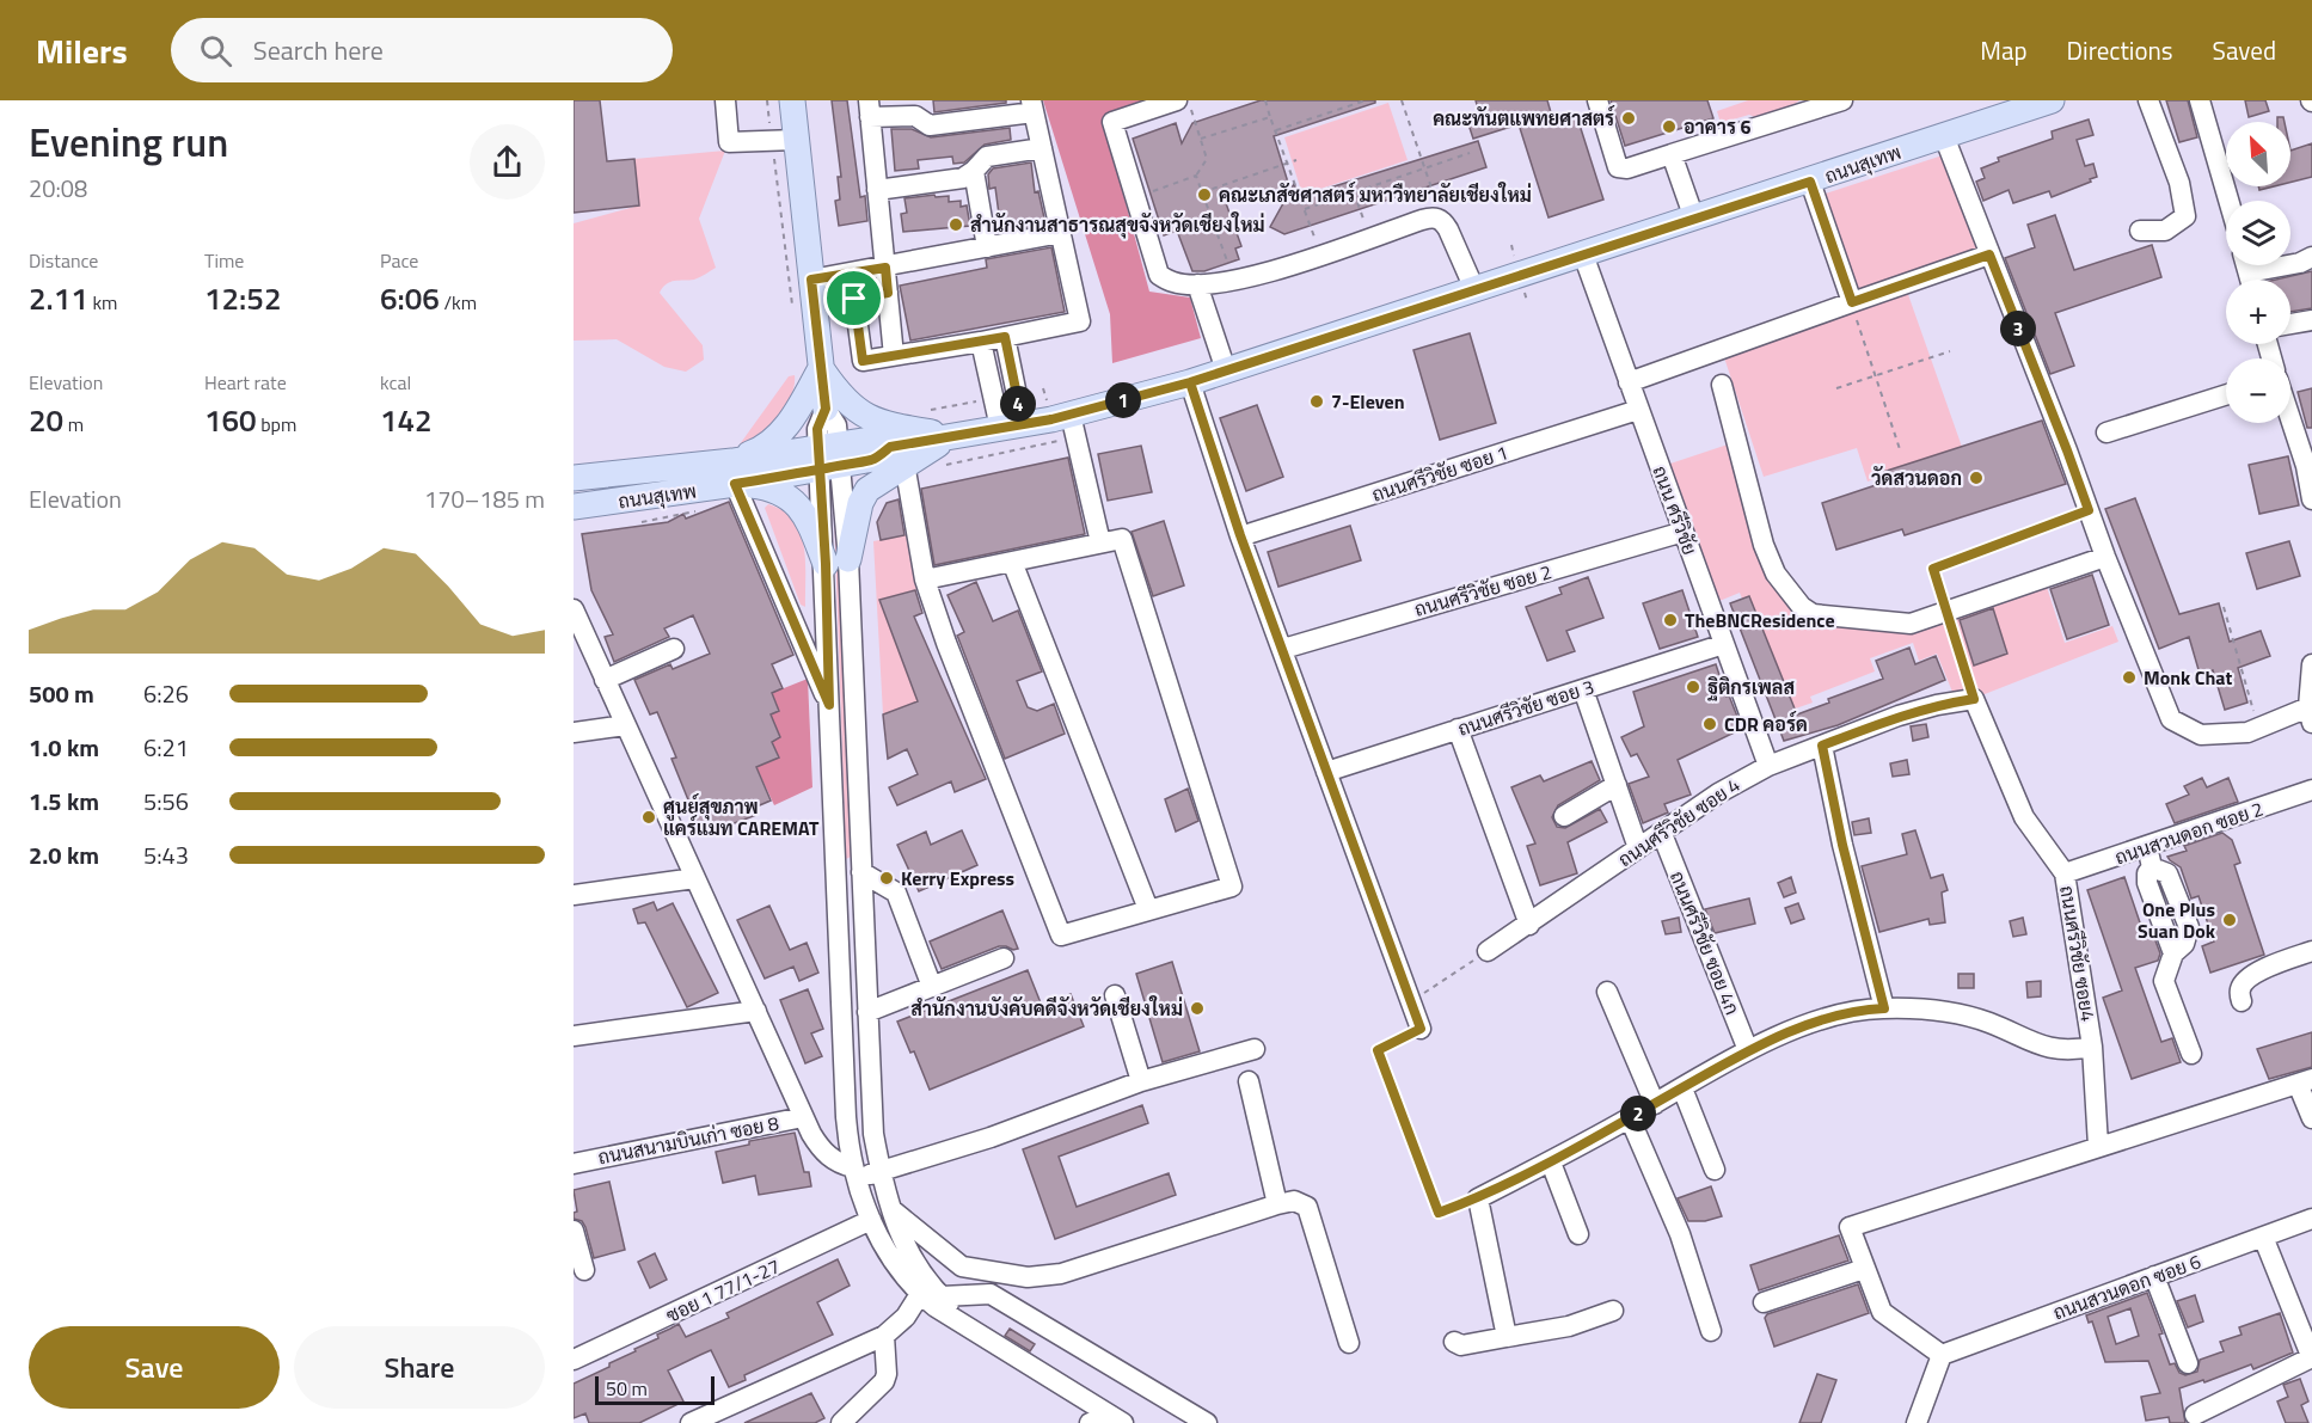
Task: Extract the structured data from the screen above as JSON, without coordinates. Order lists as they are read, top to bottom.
{
  "streets": {
    "main road": ["ถนนสุเทพ"],
    "street": [
      "ถนนศรีวิชัย ซอย 1",
      "ถนน ศรีวิชัย",
      "ถนนศรีวิชัย ซอย 2",
      "ถนนศรีวิชัย ซอย 3",
      "ถนนศรีวิชัย ซอย 4",
      "ถนนสวนดอก ซอย 2",
      "ถนนศรีวิชัย ซอย 4ก",
      "ถนนศรีวิชัย ซอย4",
      "ถนนสนามบินเก่า ซอย 8",
      "ถนนสวนดอก ซอย 6",
      "ซอย 1 77/1-27"
    ]
  },
  "crossings": [
    ["ถนนสุเทพ", "ถนน ศรีวิชัย"],
    ["ถนนศรีวิชัย ซอย 1", "ถนน ศรีวิชัย"],
    ["ถนน ศรีวิชัย", "ถนนศรีวิชัย ซอย 2"],
    ["ถนน ศรีวิชัย", "ถนนศรีวิชัย ซอย 3"],
    ["ถนน ศรีวิชัย", "ถนนศรีวิชัย ซอย 4"],
    ["ถนนศรีวิชัย ซอย 4", "ถนนศรีวิชัย ซอย 4ก"],
    ["ถนนศรีวิชัย ซอย 4", "ถนนศรีวิชัย ซอย4"],
    ["ถนนสวนดอก ซอย 2", "ถนนศรีวิชัย ซอย4"]
  ],
  "places": [
    "คณะทันตแพทยศาสตร์",
    "อาคาร 6",
    "คณะเภสัชศาสตร์ มหาวืทยาลัยเชียงใหม่",
    "สำนักงานสาธารณสุขจังหวัดเชียงใหม่",
    "7-Eleven",
    "วัดสวนดอก",
    "TheBNCResidence",
    "Monk Chat",
    "ฐิติกรเพลส",
    "CDR คอร์ด",
    "ศูนย์สุขภาพ แคร์แมท CAREMAT",
    "Kerry Express",
    "One Plus Suan Dok",
    "สำนักงานบังคับคดีจังหวัดเชียงใหม่"
  ],
  "scale_bar": "50 m",
  "north": "top left",
  "page": {
    "header": "Milers",
    "search": "Search here",
    "nav": ["Map", "Directions", "Saved"],
    "heading": ["Evening run", "20:08"],
    "map_buttons": ["+", "−"],
    "stats": [
      ["Distance", "2.11 km"],
      ["Time", "12:52"],
      ["Pace", "6:06 /km"],
      ["Elevation", "20 m"],
      ["Heart rate", "160 bpm"],
      ["kcal", "142"]
    ],
    "pins": [
      "3",
      "1",
      "4",
      "2"
    ],
    "chart": ["Elevation", "170–185 m"],
    "list": [
      {
        "name": "500 m",
        "note": "6:26"
      },
      {
        "name": "1.0 km",
        "note": "6:21"
      },
      {
        "name": "1.5 km",
        "note": "5:56"
      },
      {
        "name": "2.0 km",
        "note": "5:43"
      }
    ],
    "buttons": ["Save", "Share"],
    "scale": "50 m"
  }
}
